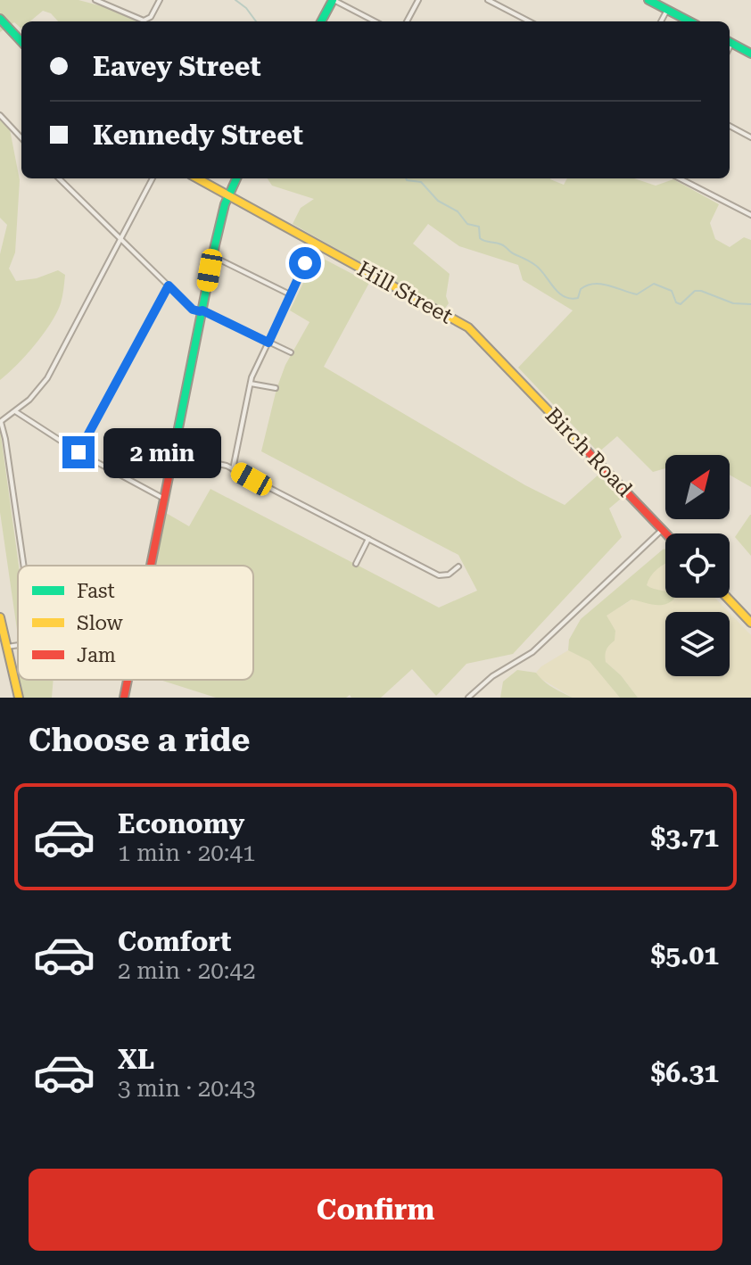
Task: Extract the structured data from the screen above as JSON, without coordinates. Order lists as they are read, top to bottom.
{
  "streets": {
    "street": ["Hill Street", "Birch Road"]
  },
  "crossings": [
    ["Hill Street", "Birch Road"]
  ],
  "legend": ["Fast", "Slow", "Jam"],
  "north": "top right",
  "page": {
    "banner": ["Eavey Street", "Kennedy Street"],
    "bubble": "2 min",
    "heading": "Choose a ride",
    "list": [
      {
        "name": "Economy",
        "note": "1 min · 20:41",
        "value": "$3.71"
      },
      {
        "name": "Comfort",
        "note": "2 min · 20:42",
        "value": "$5.01"
      },
      {
        "name": "XL",
        "note": "3 min · 20:43",
        "value": "$6.31"
      }
    ],
    "buttons": "Confirm"
  }
}
